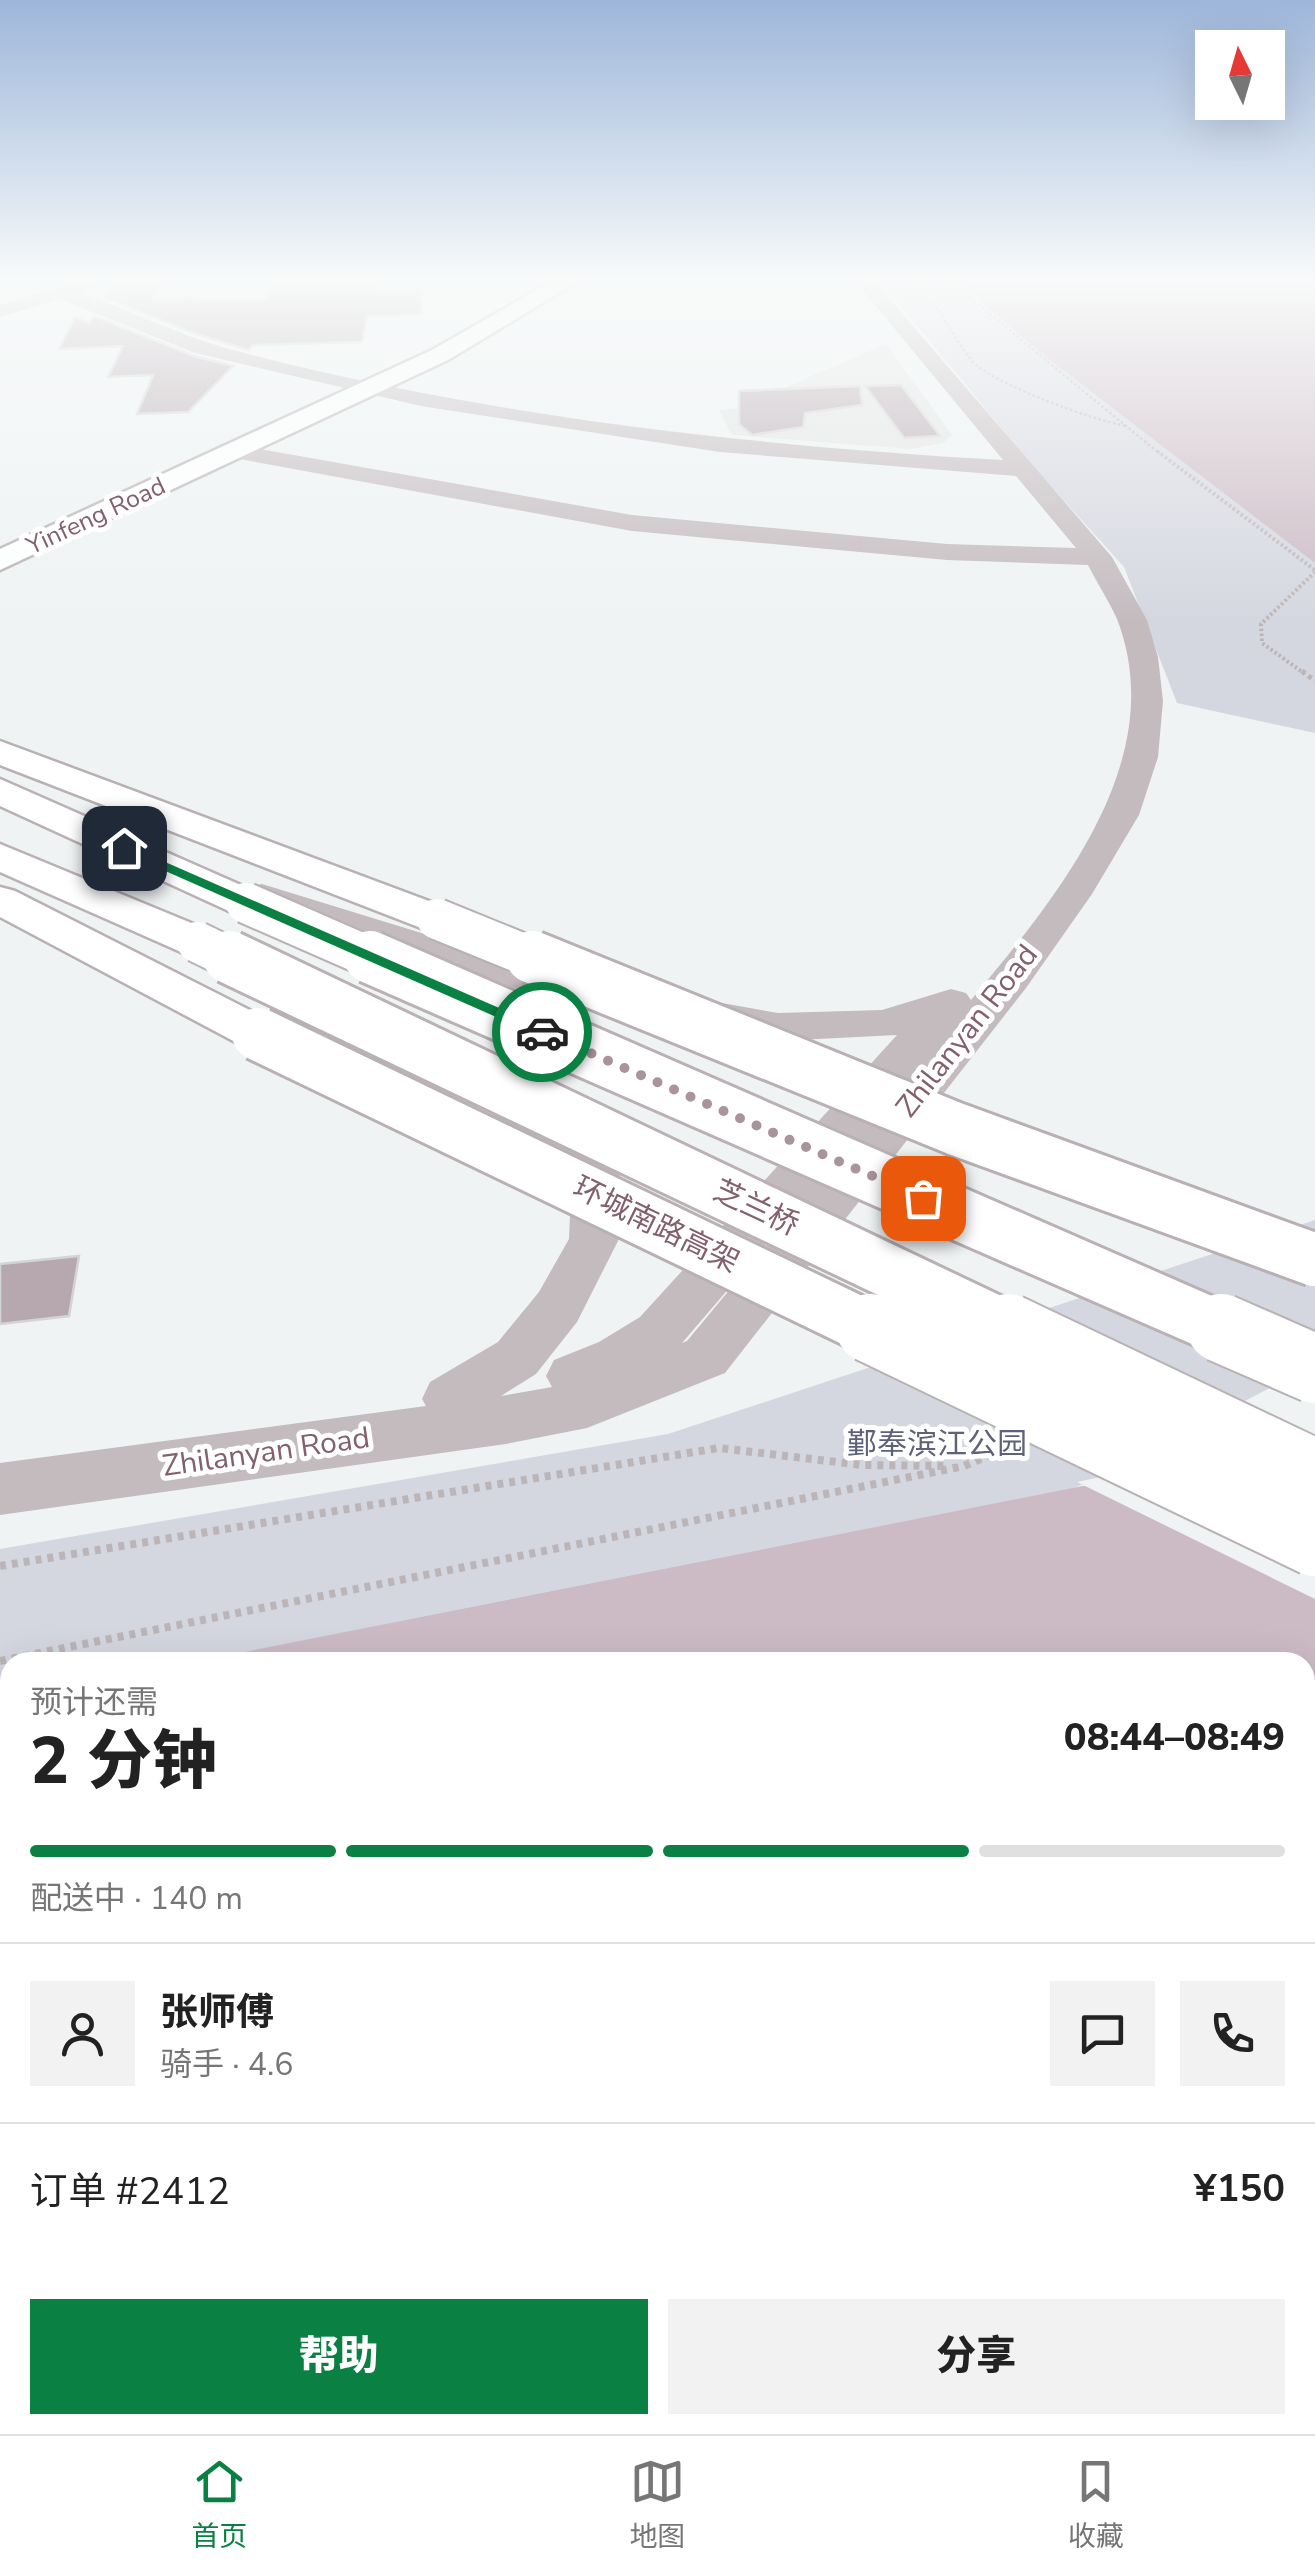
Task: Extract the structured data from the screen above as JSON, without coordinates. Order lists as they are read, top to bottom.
{
  "streets": {
    "main road": ["Yinfeng Road", "芝兰桥", "环城南路高架"],
    "street": ["Zhilanyan Road"]
  },
  "parks": ["鄞奉滨江公园"],
  "north": "top",
  "page": {
    "heading": ["2 分钟", "预计还需", "08:44–08:49"],
    "panel": [
      "张师傅",
      "骑手 · 4.6",
      "订单 #2412",
      "¥150"
    ],
    "bar": "配送中 · 140 m",
    "buttons": ["帮助", "分享"],
    "tabs": ["首页", "地图", "收藏"]
  }
}
